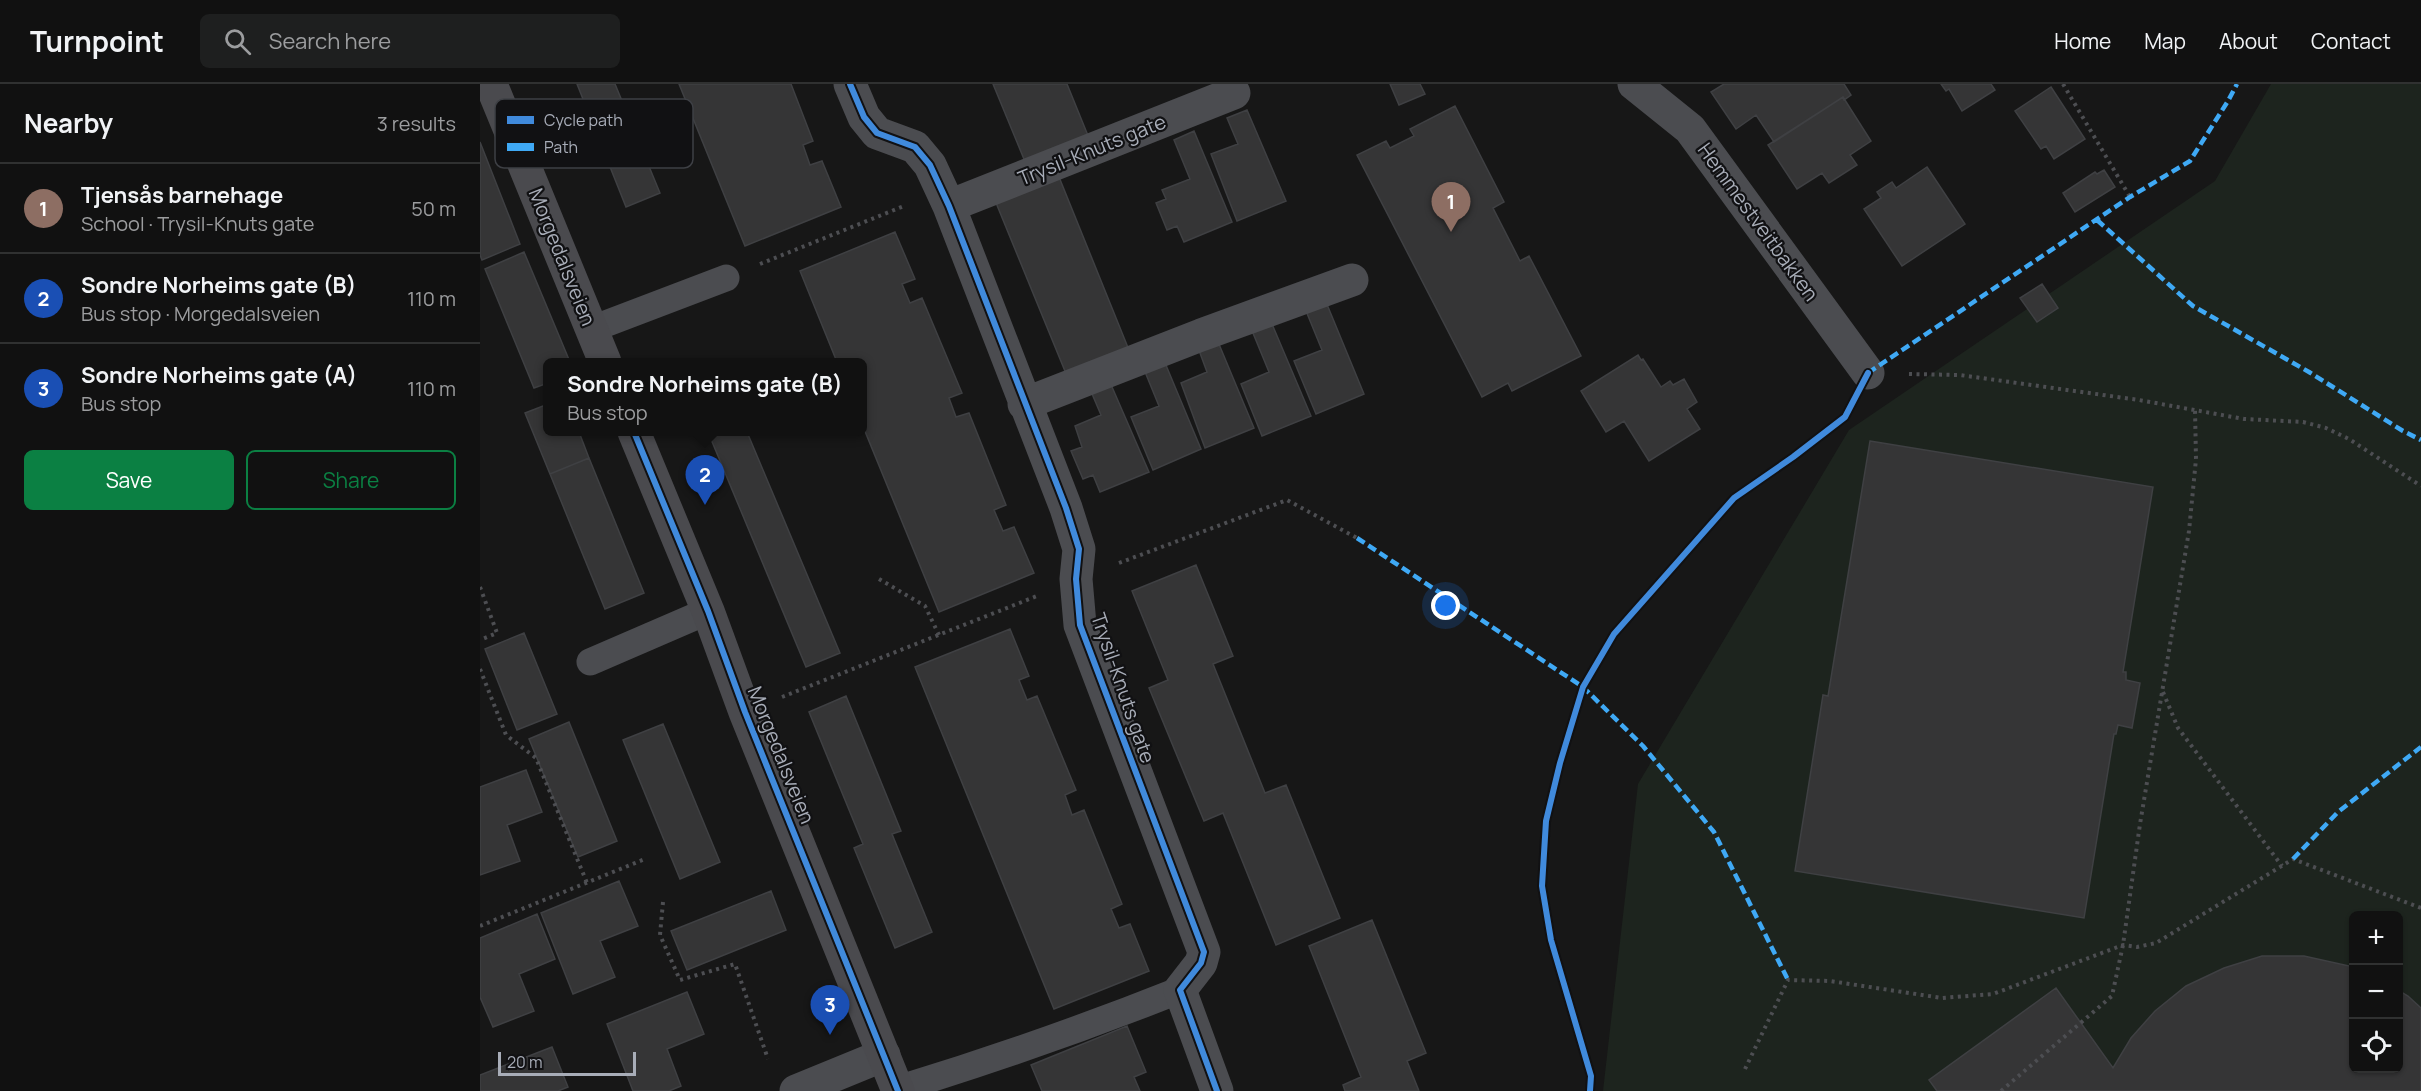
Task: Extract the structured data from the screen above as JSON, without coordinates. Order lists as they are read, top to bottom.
{
  "streets": {
    "street": ["Trysil-Knuts gate", "Hemmestveitbakken", "Morgedalsveien"]
  },
  "legend": ["Cycle path", "Path"],
  "scale_bar": "20 m",
  "page": {
    "header": "Turnpoint",
    "search": "Search here",
    "nav": [
      "Home",
      "Map",
      "About",
      "Contact"
    ],
    "heading": ["Nearby", "3 results"],
    "list": [
      {
        "mark": "1",
        "name": "Tjensås barnehage",
        "note": "School · Trysil-Knuts gate",
        "value": "50 m"
      },
      {
        "mark": "2",
        "name": "Sondre Norheims gate (B)",
        "note": "Bus stop · Morgedalsveien",
        "value": "110 m"
      },
      {
        "mark": "3",
        "name": "Sondre Norheims gate (A)",
        "note": "Bus stop",
        "value": "110 m"
      }
    ],
    "pins": ["1", "2", "3"],
    "popup": ["Sondre Norheims gate (B)", "Bus stop"],
    "buttons": ["Save", "Share"],
    "map_buttons": ["+", "−"],
    "scale": "20 m"
  }
}
